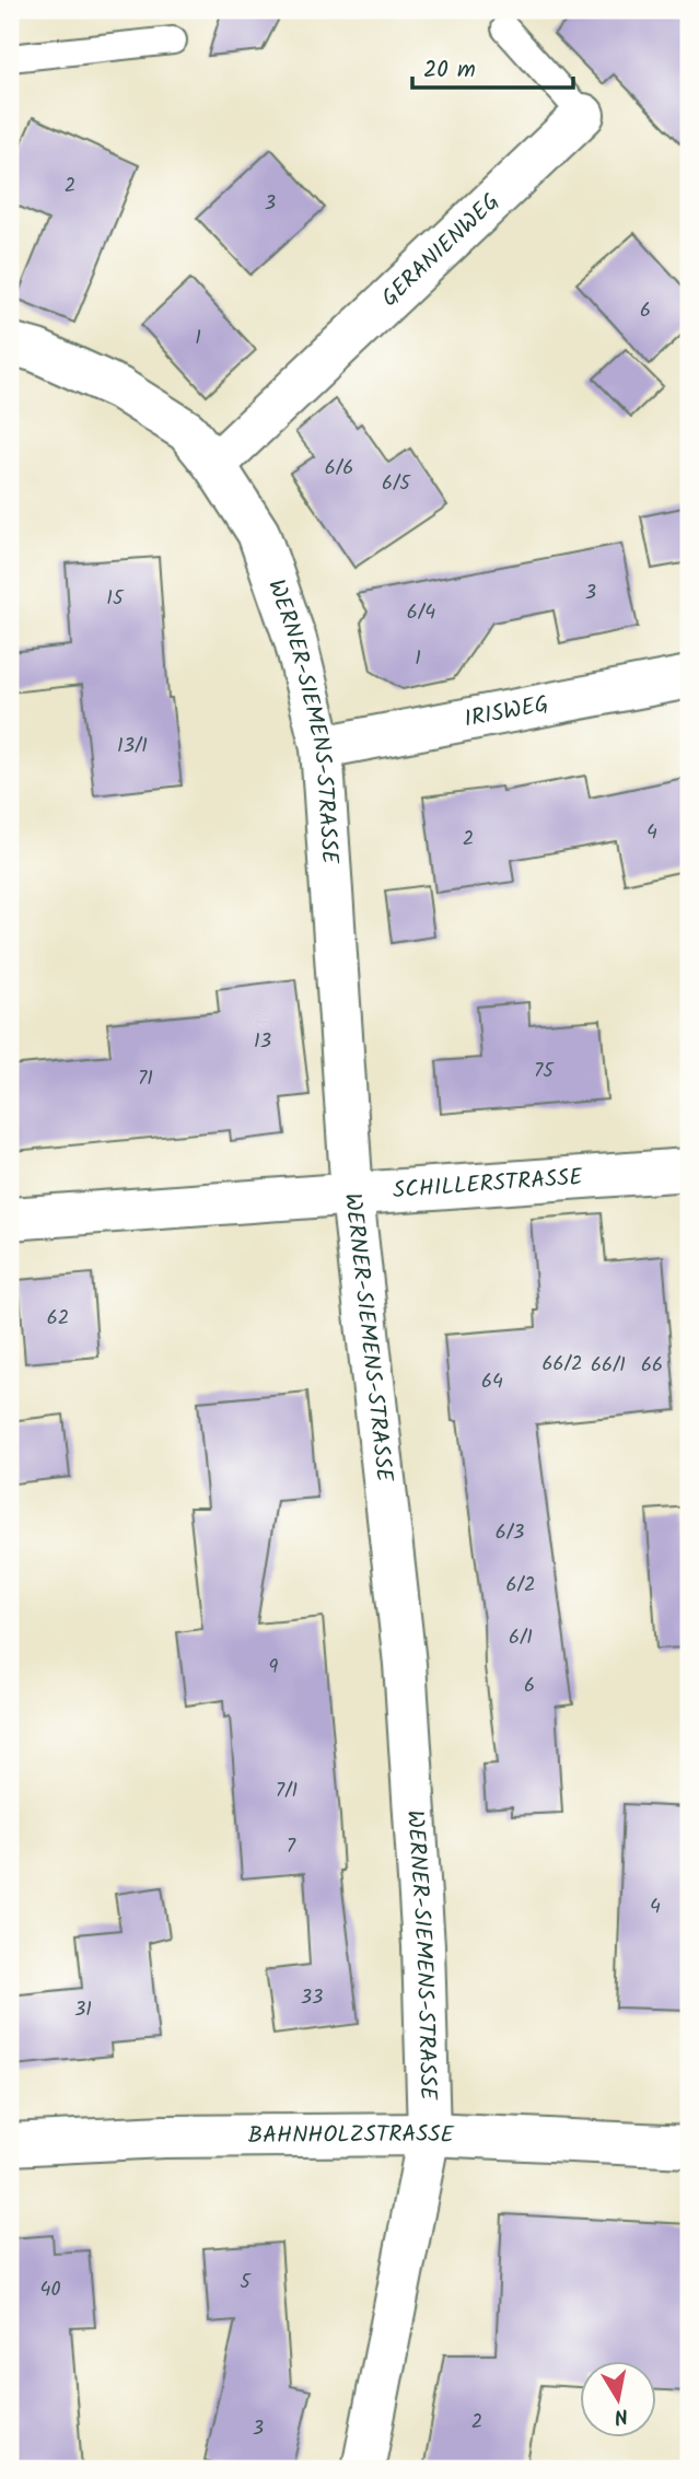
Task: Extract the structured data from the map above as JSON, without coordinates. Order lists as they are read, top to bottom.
{
  "streets": {
    "street": [
      "GERANIENWEG",
      "IRISWEG",
      "WERNER-SIEMENS-STRASSE",
      "SCHILLERSTRASSE",
      "BAHNHOLZSTRASSE"
    ]
  },
  "crossings": [
    ["GERANIENWEG", "WERNER-SIEMENS-STRASSE"],
    ["IRISWEG", "WERNER-SIEMENS-STRASSE"],
    ["WERNER-SIEMENS-STRASSE", "SCHILLERSTRASSE"],
    ["WERNER-SIEMENS-STRASSE", "BAHNHOLZSTRASSE"]
  ],
  "house_numbers": [
    "2",
    "3",
    "6",
    "1",
    "6/6",
    "6/5",
    "3",
    "15",
    "6/4",
    "1",
    "13/1",
    "4",
    "2",
    "13",
    "75",
    "71",
    "62",
    "66/2",
    "66/1",
    "66",
    "64",
    "6/3",
    "6/2",
    "6/1",
    "9",
    "6",
    "7/1",
    "7",
    "4",
    "33",
    "31",
    "5",
    "40",
    "2",
    "3"
  ],
  "scale_bar": "20 m",
  "north": "bottom"
}
